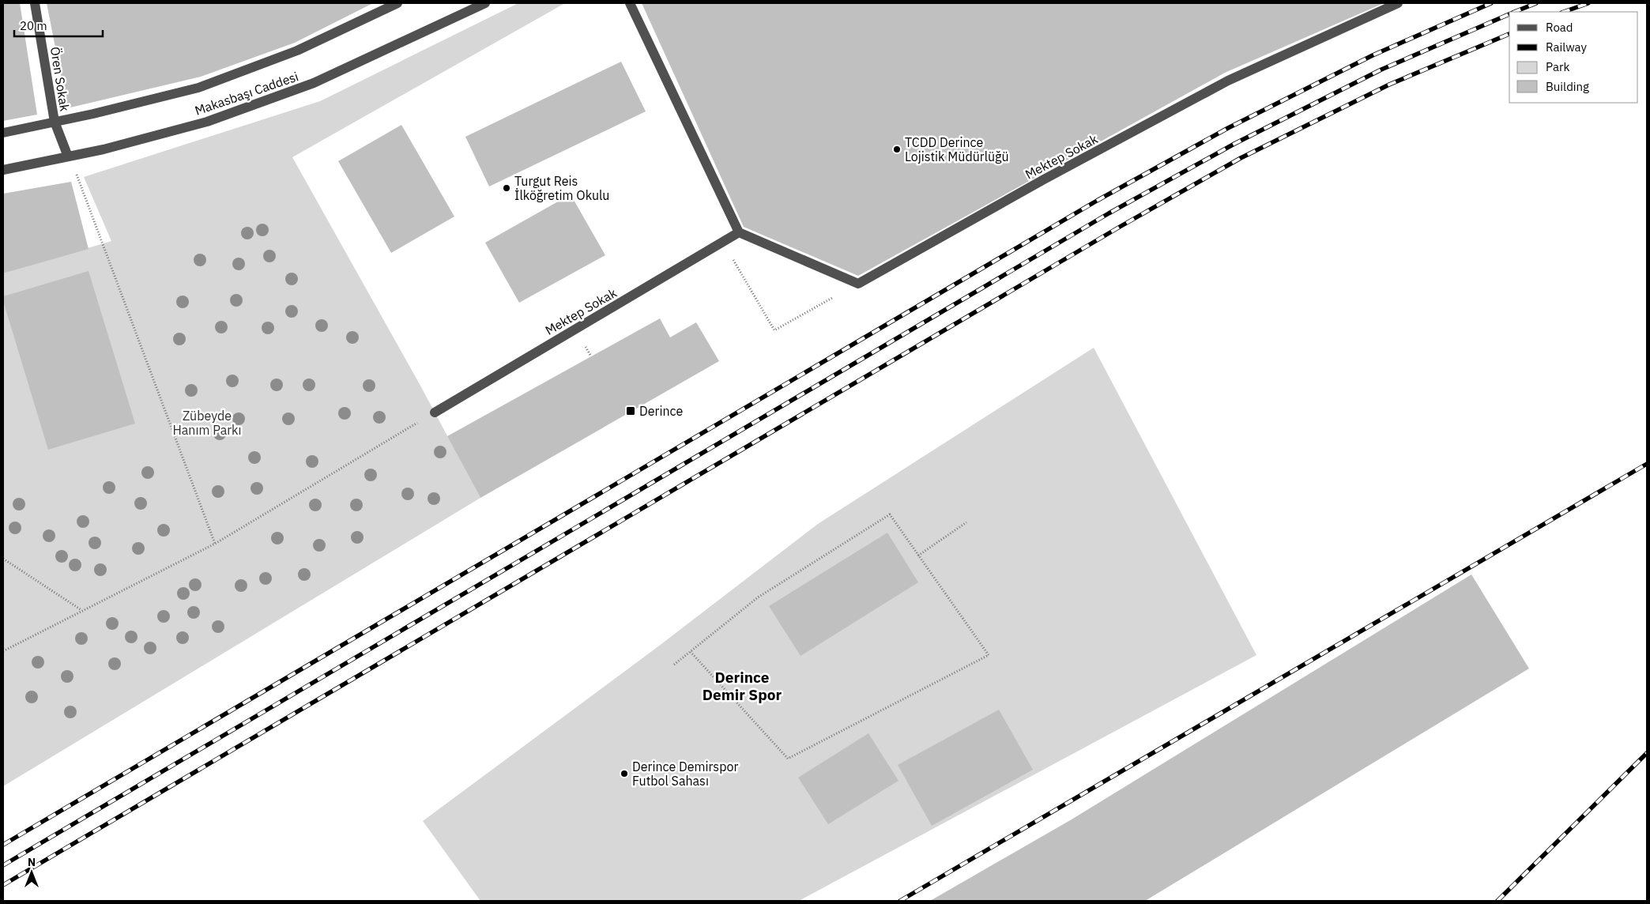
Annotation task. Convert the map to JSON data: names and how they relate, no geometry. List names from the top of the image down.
{
  "streets": {
    "street": ["Ören Sokak", "Makasbaşı Caddesi", "Mektep Sokak"]
  },
  "crossings": [
    ["Ören Sokak", "Makasbaşı Caddesi"]
  ],
  "districts": ["Derince Demir Spor"],
  "parks": ["Zübeyde Hanım Parkı"],
  "places": {
    "other": ["TCDD Derince Lojistik Müdürlüğü", "Turgut Reis İlköğretim Okulu", "Derince Demirspor Futbol Sahası"],
    "transit": ["Derince"]
  },
  "legend": [
    "Road",
    "Railway",
    "Park",
    "Building"
  ],
  "scale_bar": "20 m",
  "north": "top"
}
